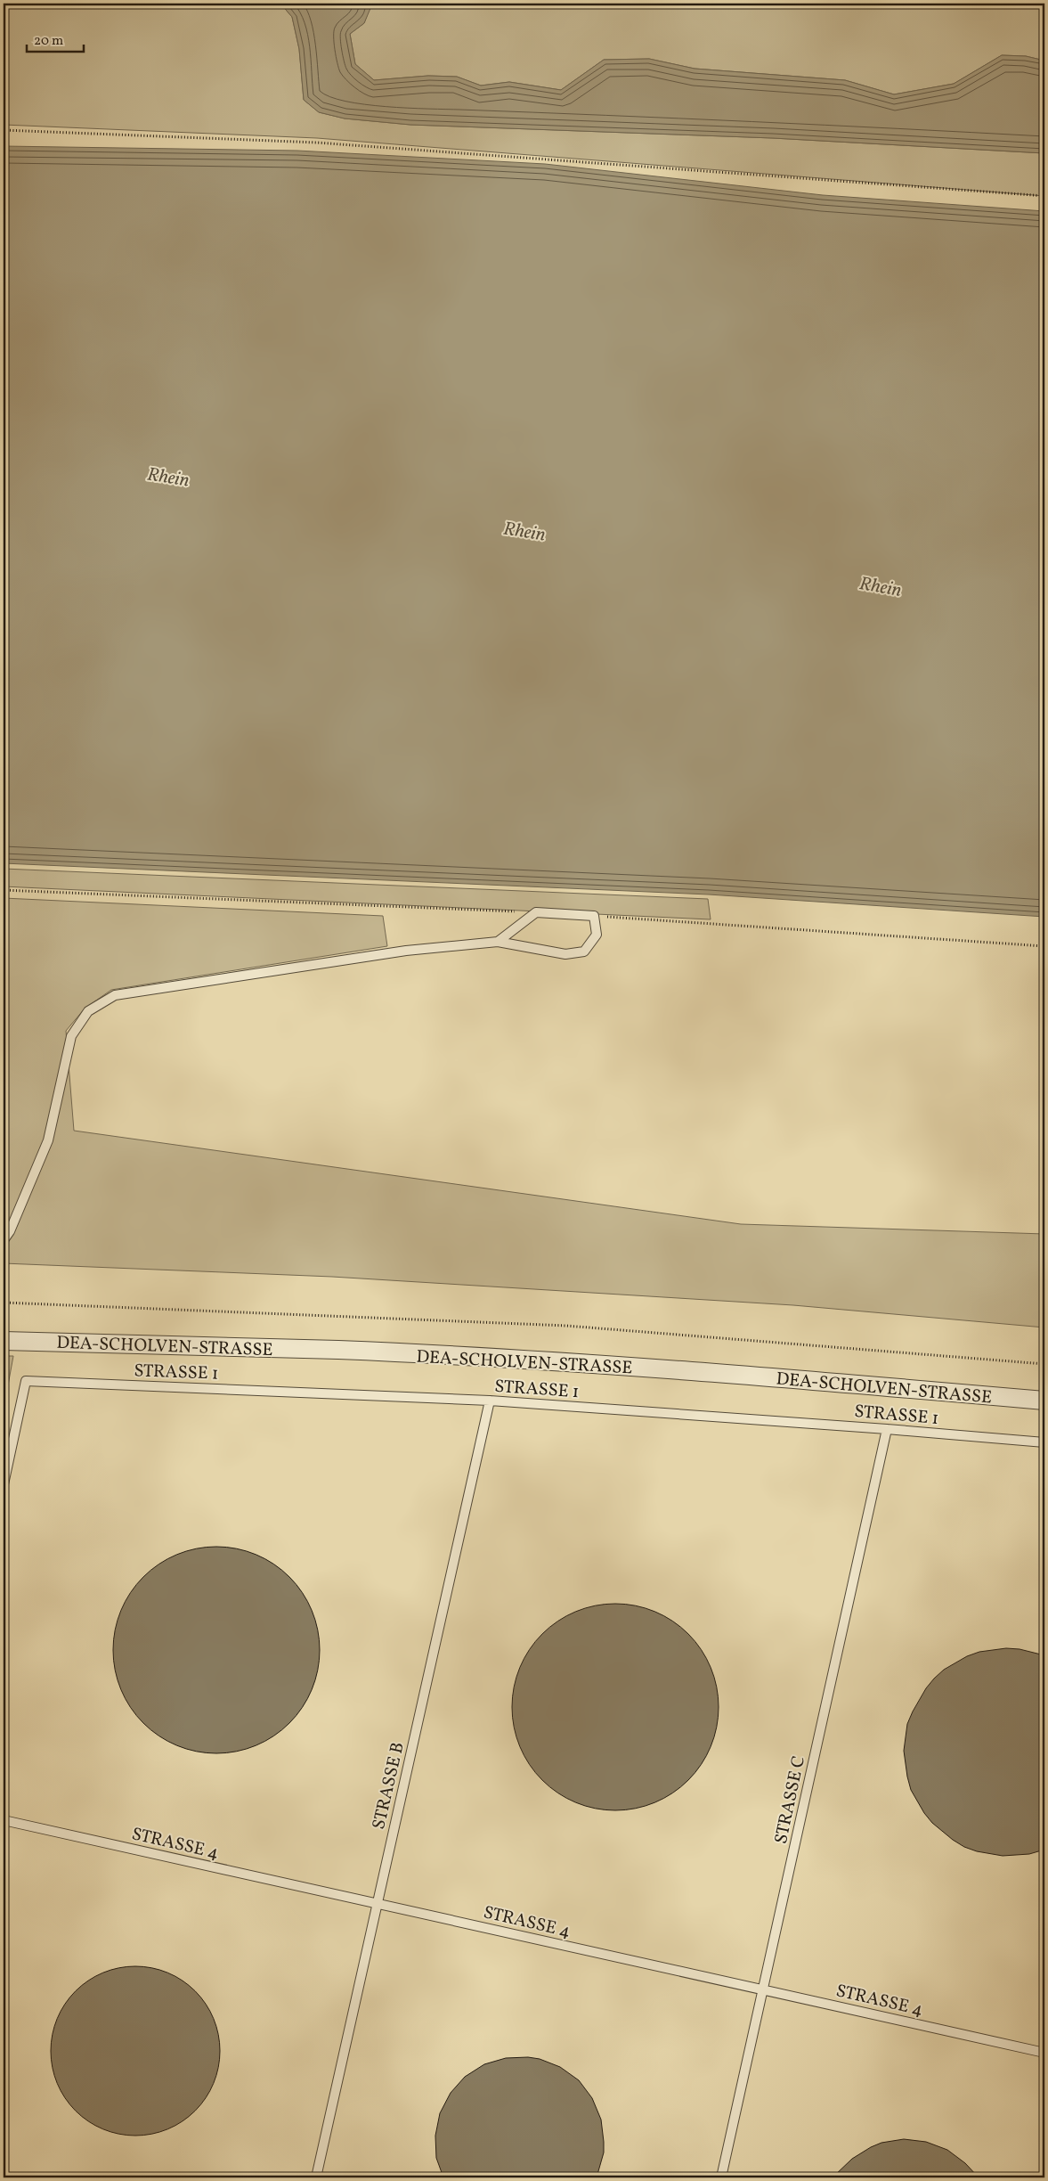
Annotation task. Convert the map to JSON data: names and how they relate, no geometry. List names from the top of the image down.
{
  "streets": {
    "street": ["DEA-SCHOLVEN-STRASSE"],
    "lane": [
      "STRASSE 1",
      "STRASSE B",
      "STRASSE C",
      "STRASSE 4"
    ]
  },
  "crossings": [
    ["STRASSE 1", "STRASSE B"],
    ["STRASSE 1", "STRASSE C"],
    ["STRASSE B", "STRASSE 4"],
    ["STRASSE C", "STRASSE 4"]
  ],
  "water": ["Rhein"],
  "scale_bar": "20 m"
}
